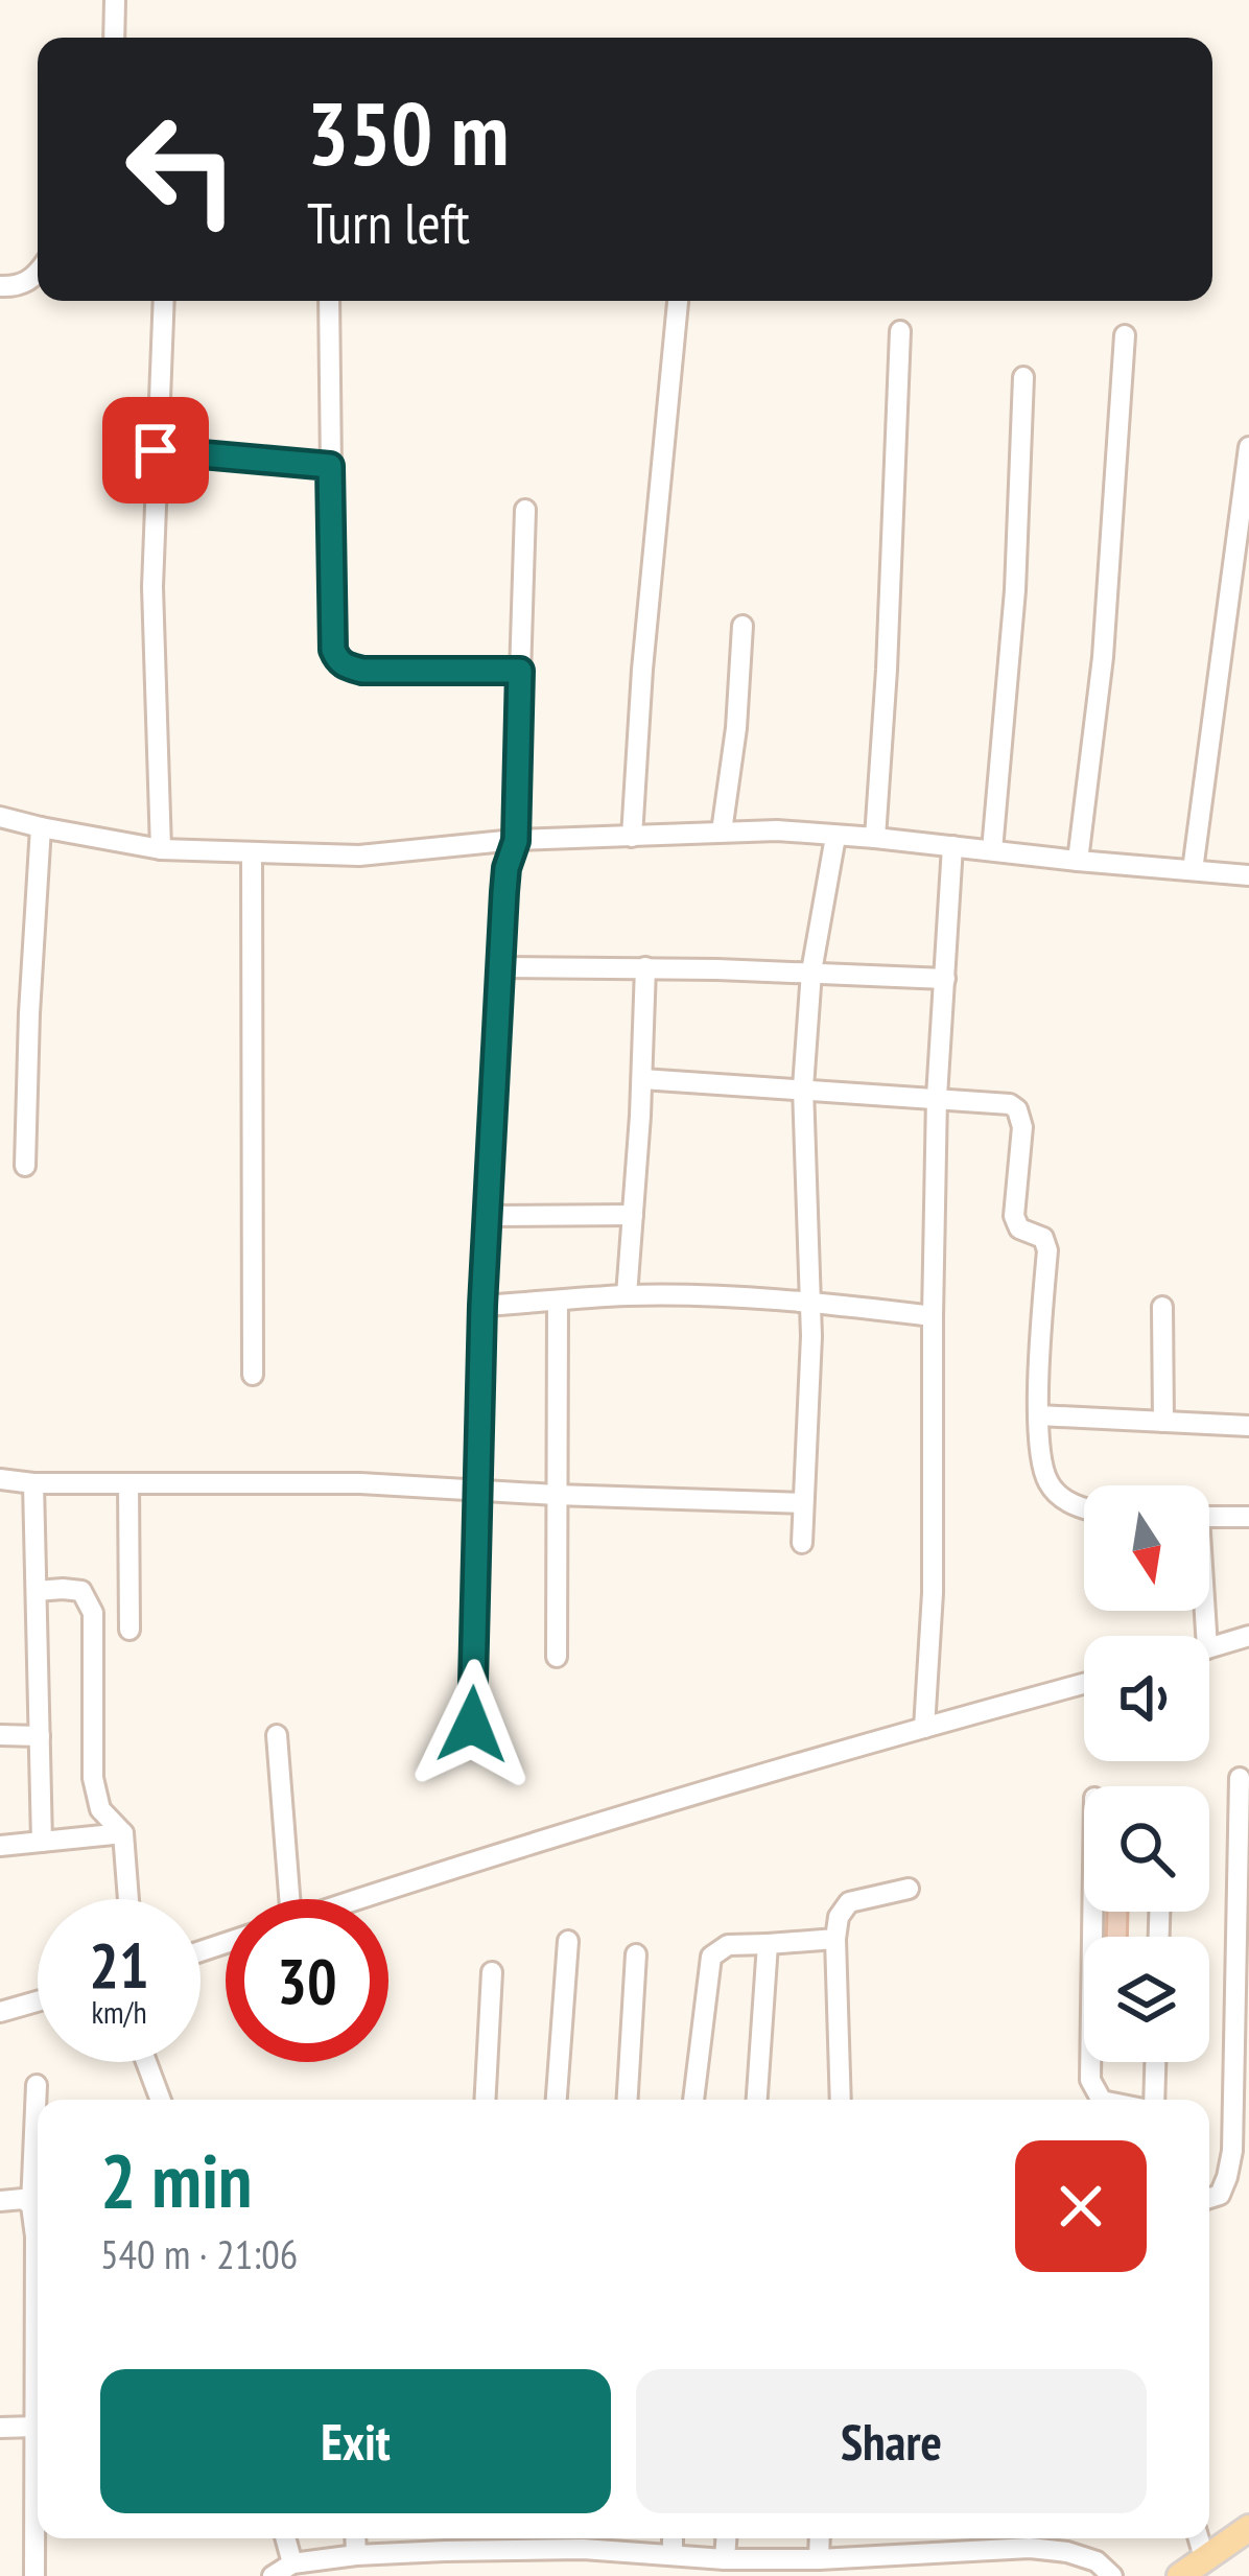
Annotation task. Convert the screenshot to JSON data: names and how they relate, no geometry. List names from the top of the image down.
{
  "north": "bottom",
  "page": {
    "turn": ["350 m", "Turn left"],
    "speed": "21 km/h",
    "limit": "30",
    "heading": ["2 min", "540 m · 21:06"],
    "buttons": ["Exit", "Share"]
  }
}
